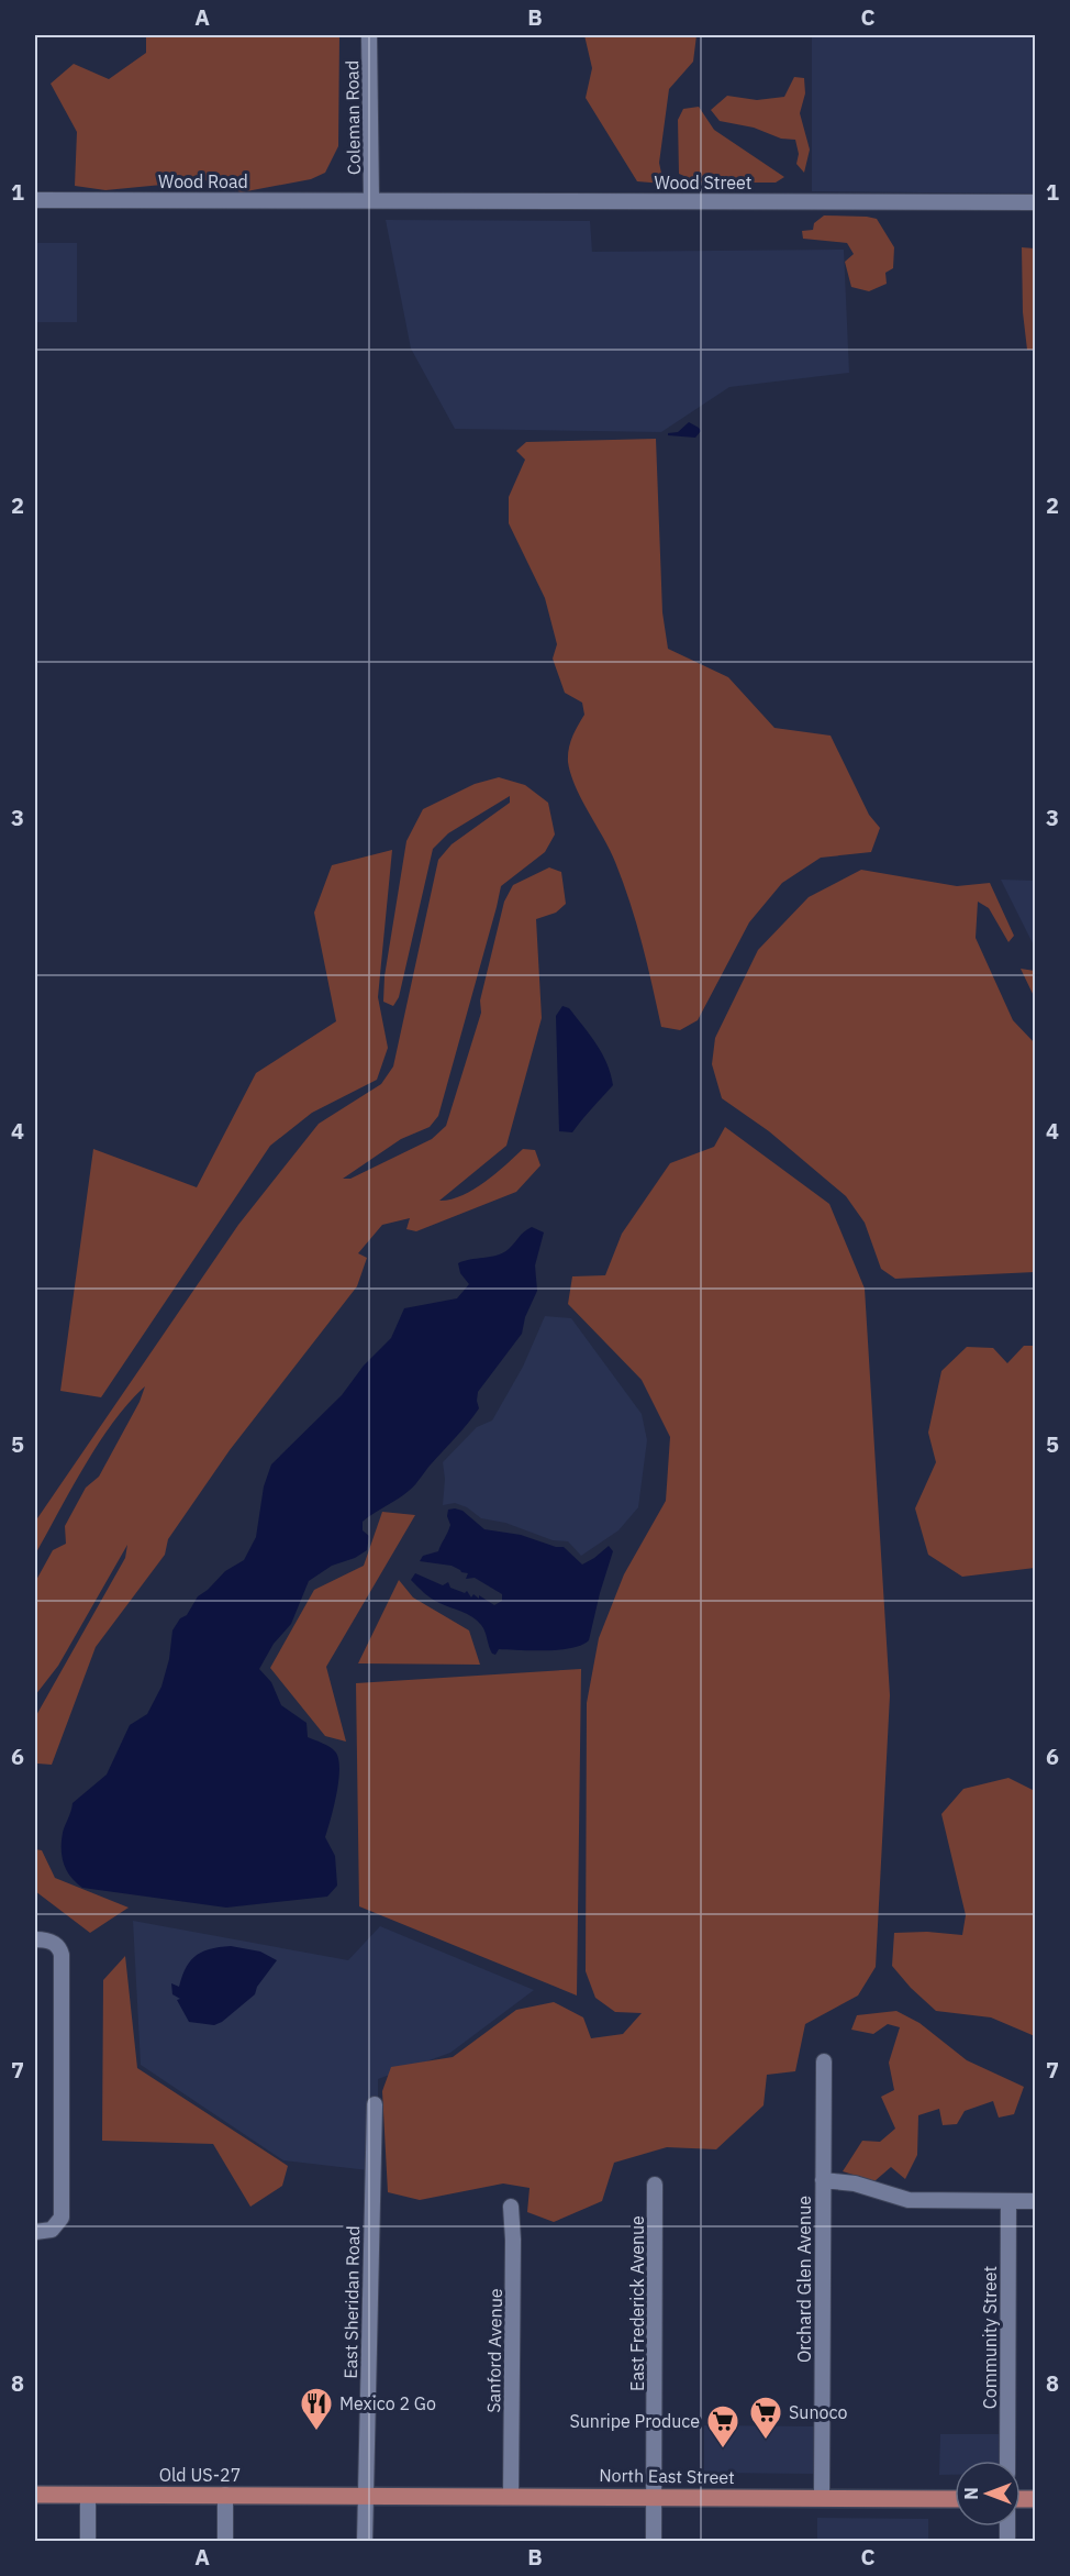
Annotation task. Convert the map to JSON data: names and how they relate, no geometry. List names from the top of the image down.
{
  "streets": {
    "main road": ["Old US-27", "North East Street"],
    "street": [
      "Coleman Road",
      "Wood Road",
      "Wood Street",
      "Orchard Glen Avenue",
      "East Sheridan Road",
      "East Frederick Avenue",
      "Community Street",
      "Sanford Avenue"
    ]
  },
  "crossings": [
    ["Coleman Road", "Wood Road"],
    ["Coleman Road", "Wood Street"],
    ["Wood Road", "Wood Street"],
    ["Orchard Glen Avenue", "North East Street"],
    ["East Sheridan Road", "Old US-27"],
    ["East Sheridan Road", "North East Street"],
    ["East Frederick Avenue", "North East Street"],
    ["Sanford Avenue", "North East Street"],
    ["Old US-27", "North East Street"]
  ],
  "places": {
    "restaurant": ["Mexico 2 Go"],
    "supermarket": ["Sunoco", "Sunripe Produce"]
  },
  "north": "left",
  "grid": {
    "columns": ["A", "B", "C"],
    "rows": [
      "1",
      "2",
      "3",
      "4",
      "5",
      "6",
      "7",
      "8"
    ]
  }
}
